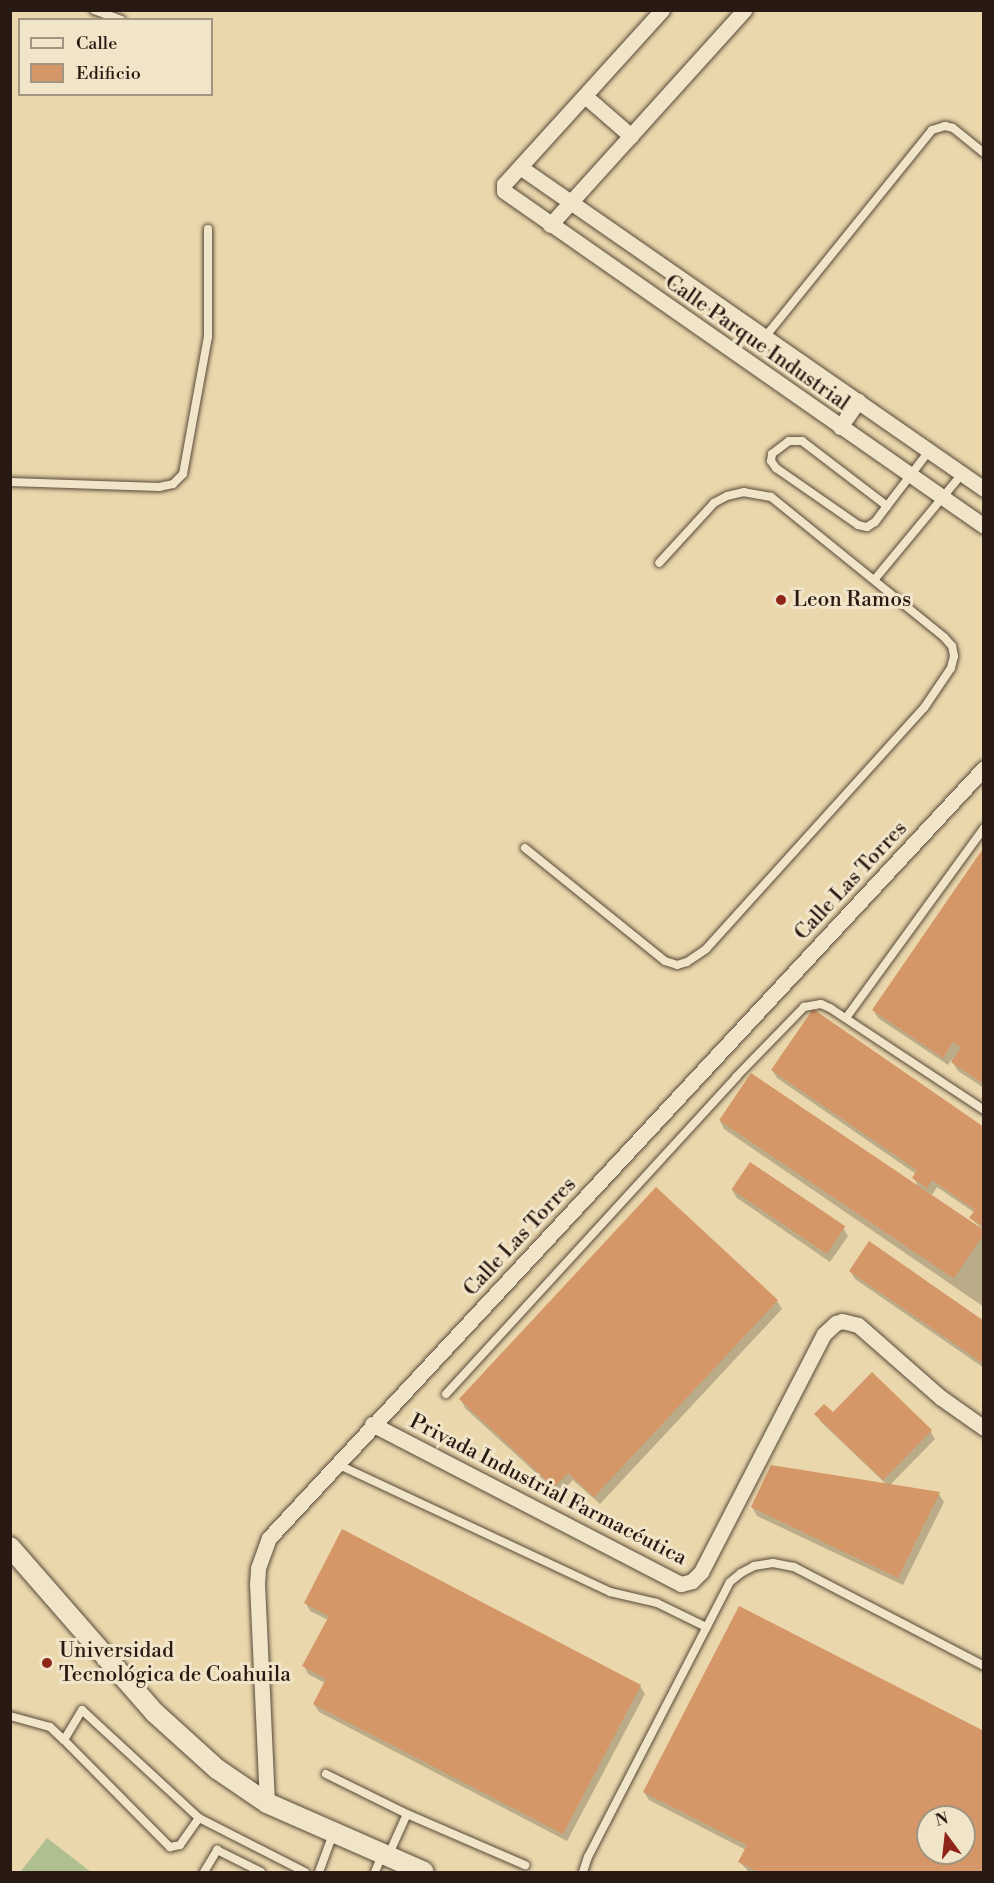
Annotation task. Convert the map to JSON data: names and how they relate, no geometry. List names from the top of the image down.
{
  "streets": {
    "street": ["Calle Parque Industrial", "Calle Las Torres", "Privada Industrial Farmacéutica"]
  },
  "crossings": [
    ["Calle Las Torres", "Privada Industrial Farmacéutica"]
  ],
  "places": ["Leon Ramos", "Universidad Tecnológica de Coahuila"],
  "legend": ["Calle", "Edificio"],
  "north": "top"
}
